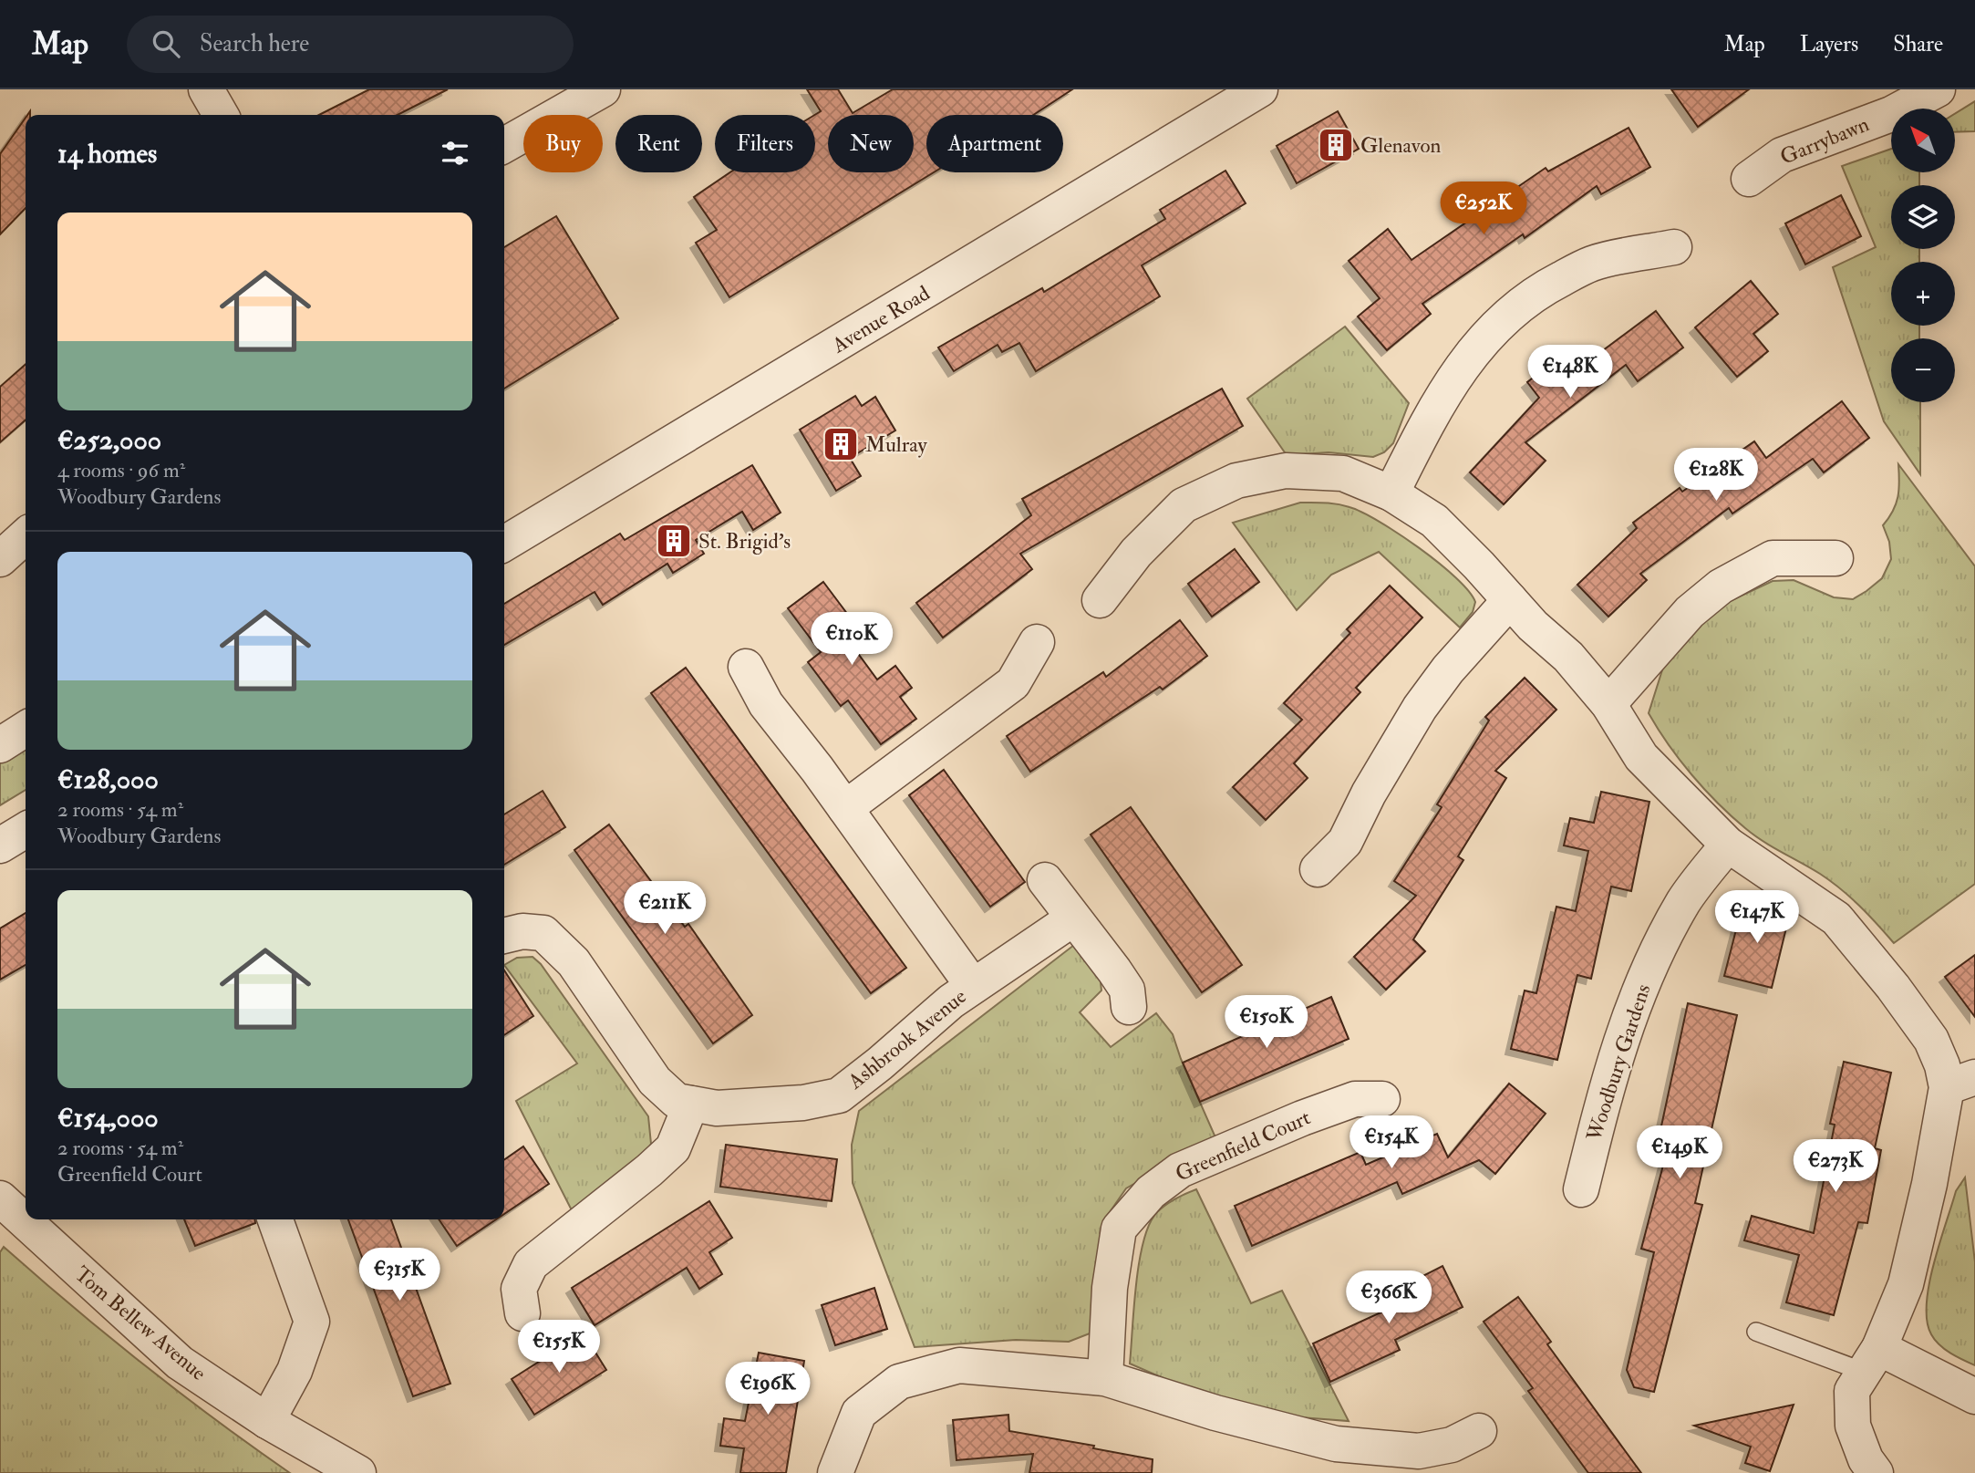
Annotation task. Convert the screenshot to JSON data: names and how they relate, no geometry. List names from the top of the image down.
{
  "streets": {
    "street": [
      "Garrybawn",
      "Avenue Road",
      "Ashbrook Avenue",
      "Woodbury Gardens",
      "Greenfield Court",
      "Tom Bellew Avenue"
    ]
  },
  "places": {
    "building": ["Glenavon", "Mulray", "St. Brigid's"]
  },
  "north": "top left",
  "page": {
    "header": "Map",
    "search": "Search here",
    "nav": ["Map", "Layers", "Share"],
    "map_buttons": ["+", "−"],
    "chip": [
      "Buy",
      "Rent",
      "Filters",
      "New",
      "Apartment"
    ],
    "heading": "14 homes",
    "price": [
      "€252K",
      "€148K",
      "€128K",
      "€110K",
      "€211K",
      "€147K",
      "€150K",
      "€154K",
      "€149K",
      "€273K",
      "€315K",
      "€366K",
      "€155K",
      "€196K"
    ],
    "list": [
      {
        "name": "€252,000",
        "note": "4 rooms · 96 m² · Woodbury Gardens"
      },
      {
        "name": "€128,000",
        "note": "2 rooms · 54 m² · Woodbury Gardens"
      },
      {
        "name": "€154,000",
        "note": "2 rooms · 54 m² · Greenfield Court"
      }
    ]
  }
}
